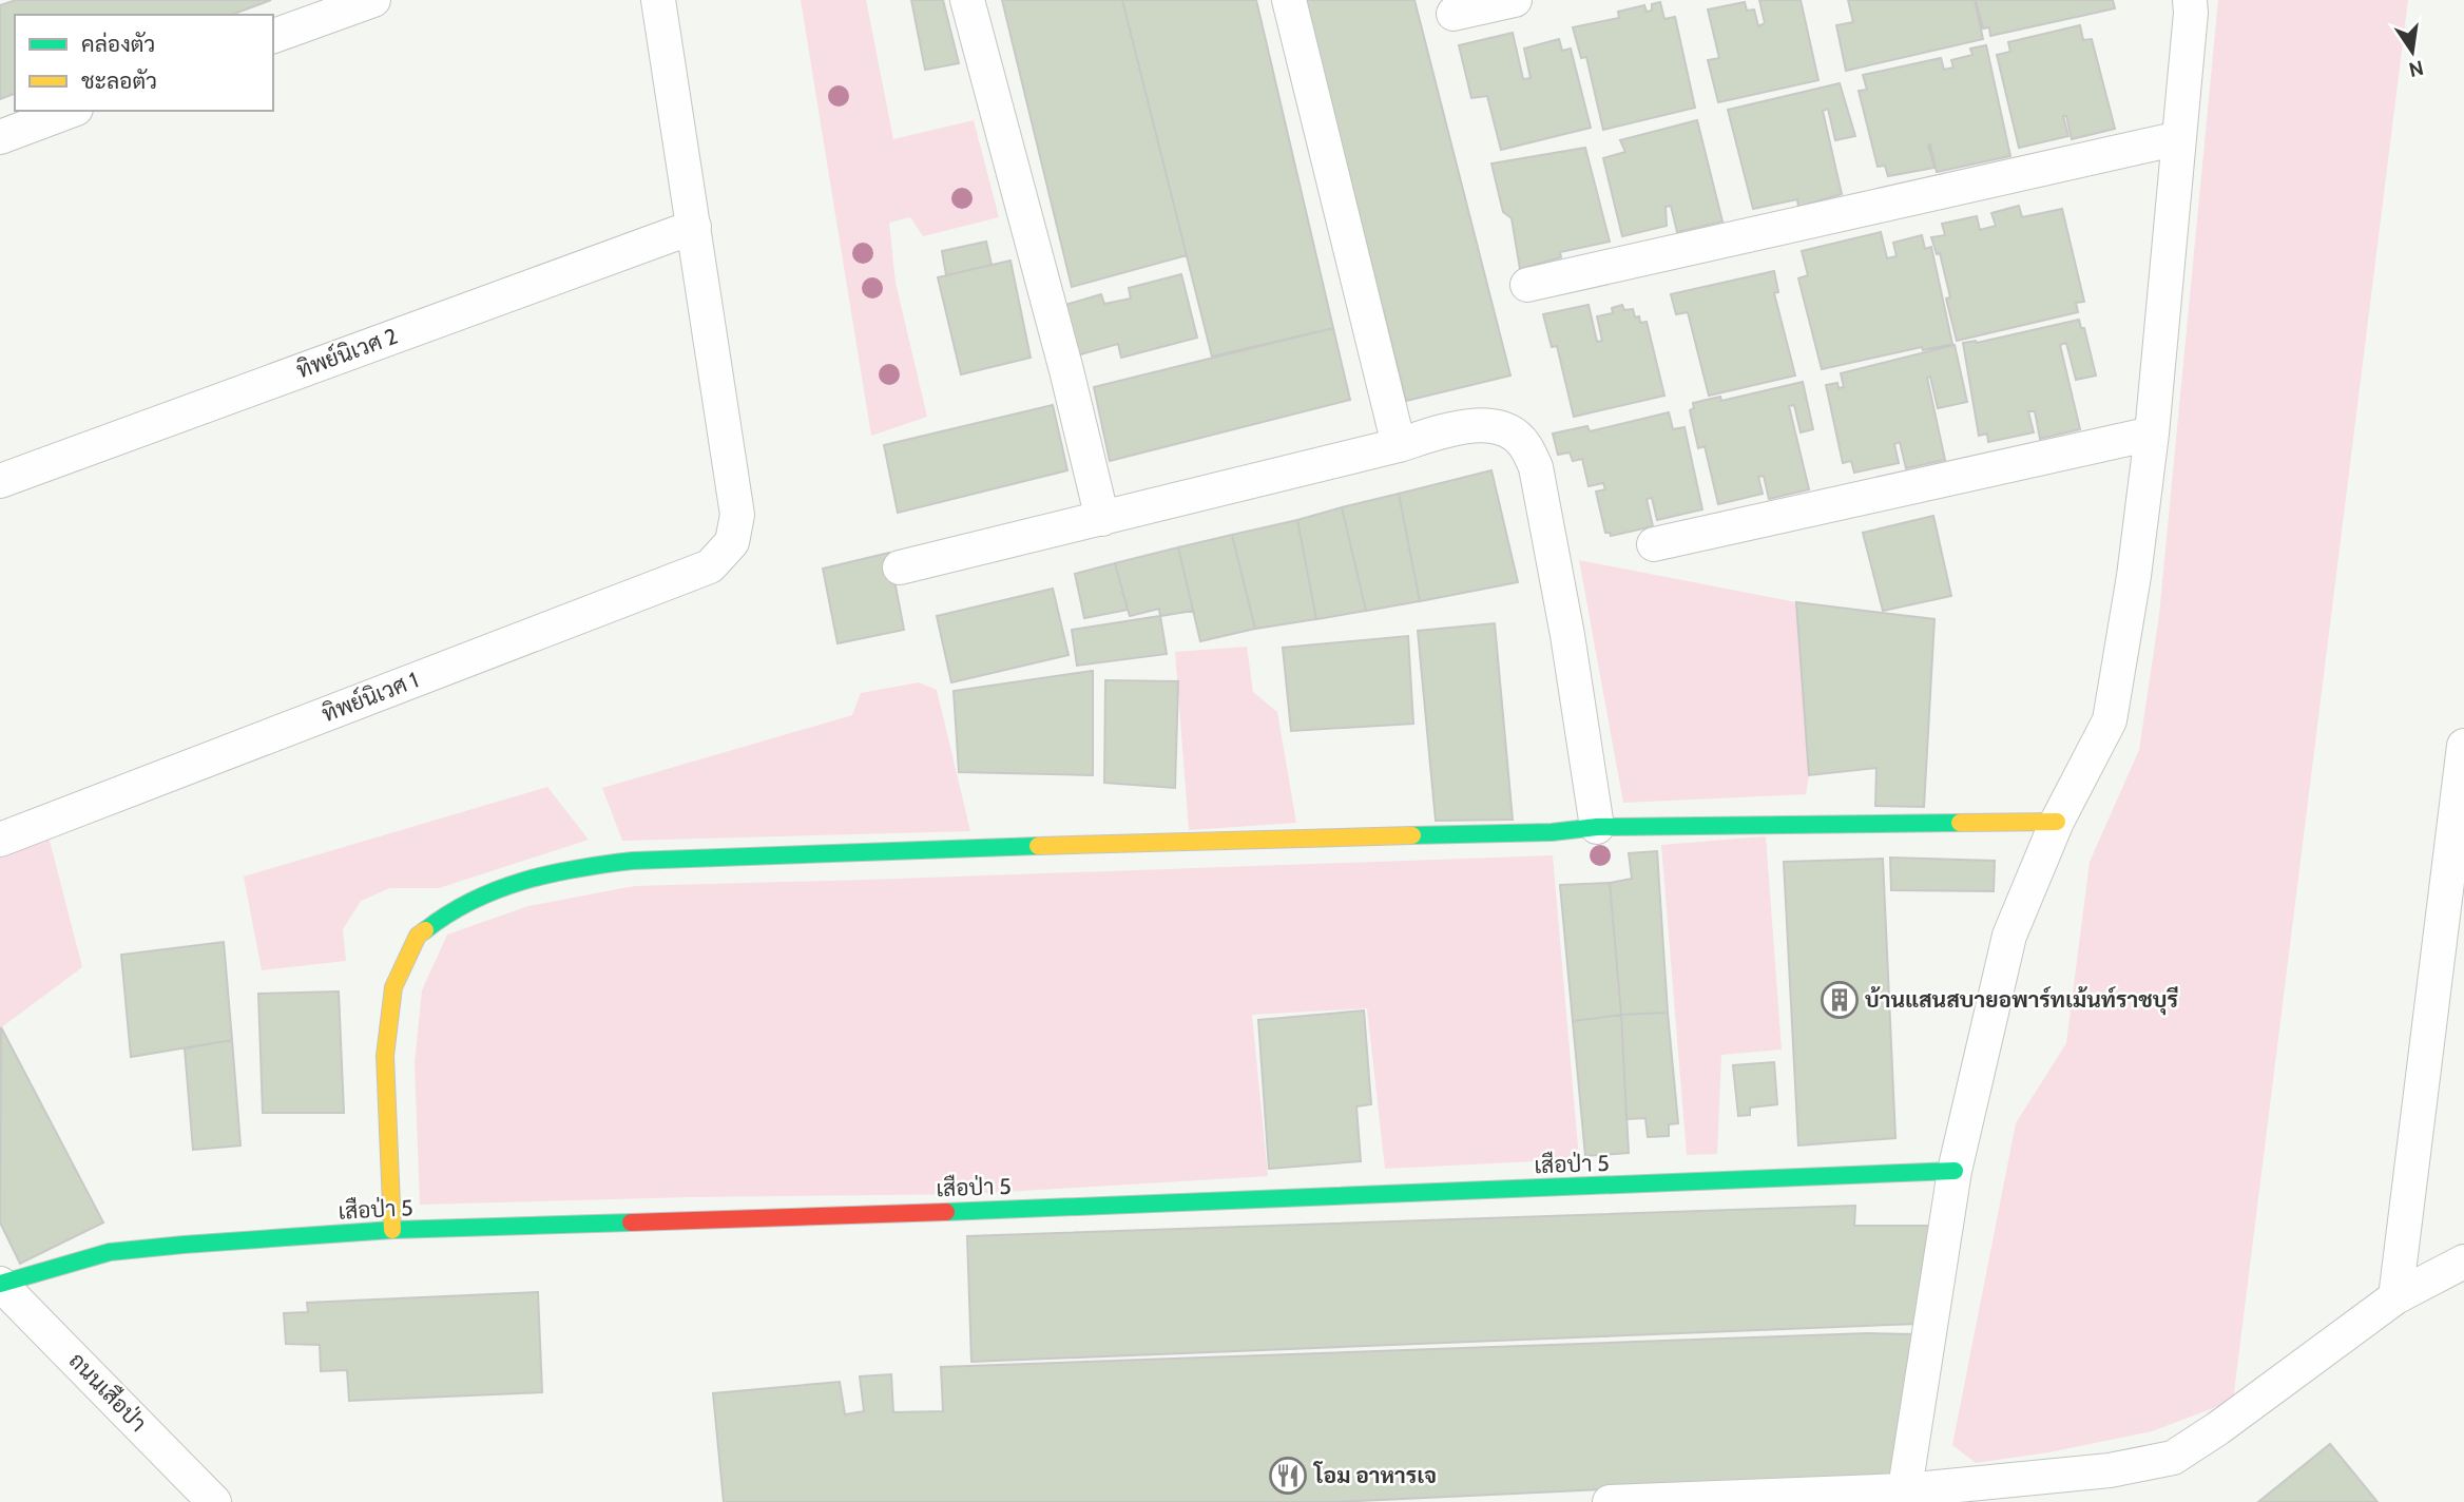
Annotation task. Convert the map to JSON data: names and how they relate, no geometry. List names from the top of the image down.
{
  "streets": {
    "street": [
      "ทิพย์นิเวศ 2",
      "ทิพย์นิเวศ 1",
      "เสือป่า 5",
      "ถนนเสือป่า"
    ]
  },
  "crossings": [
    ["ทิพย์นิเวศ 2", "ทิพย์นิเวศ 1"],
    ["เสือป่า 5", "ถนนเสือป่า"]
  ],
  "places": {
    "building": ["บ้านแสนสบายอพาร์ทเม้นท์ราชบุรี"],
    "restaurant": ["โอม อาหารเจ"]
  },
  "legend": ["คล่องตัว", "ชะลอตัว"],
  "north": "bottom"
}
